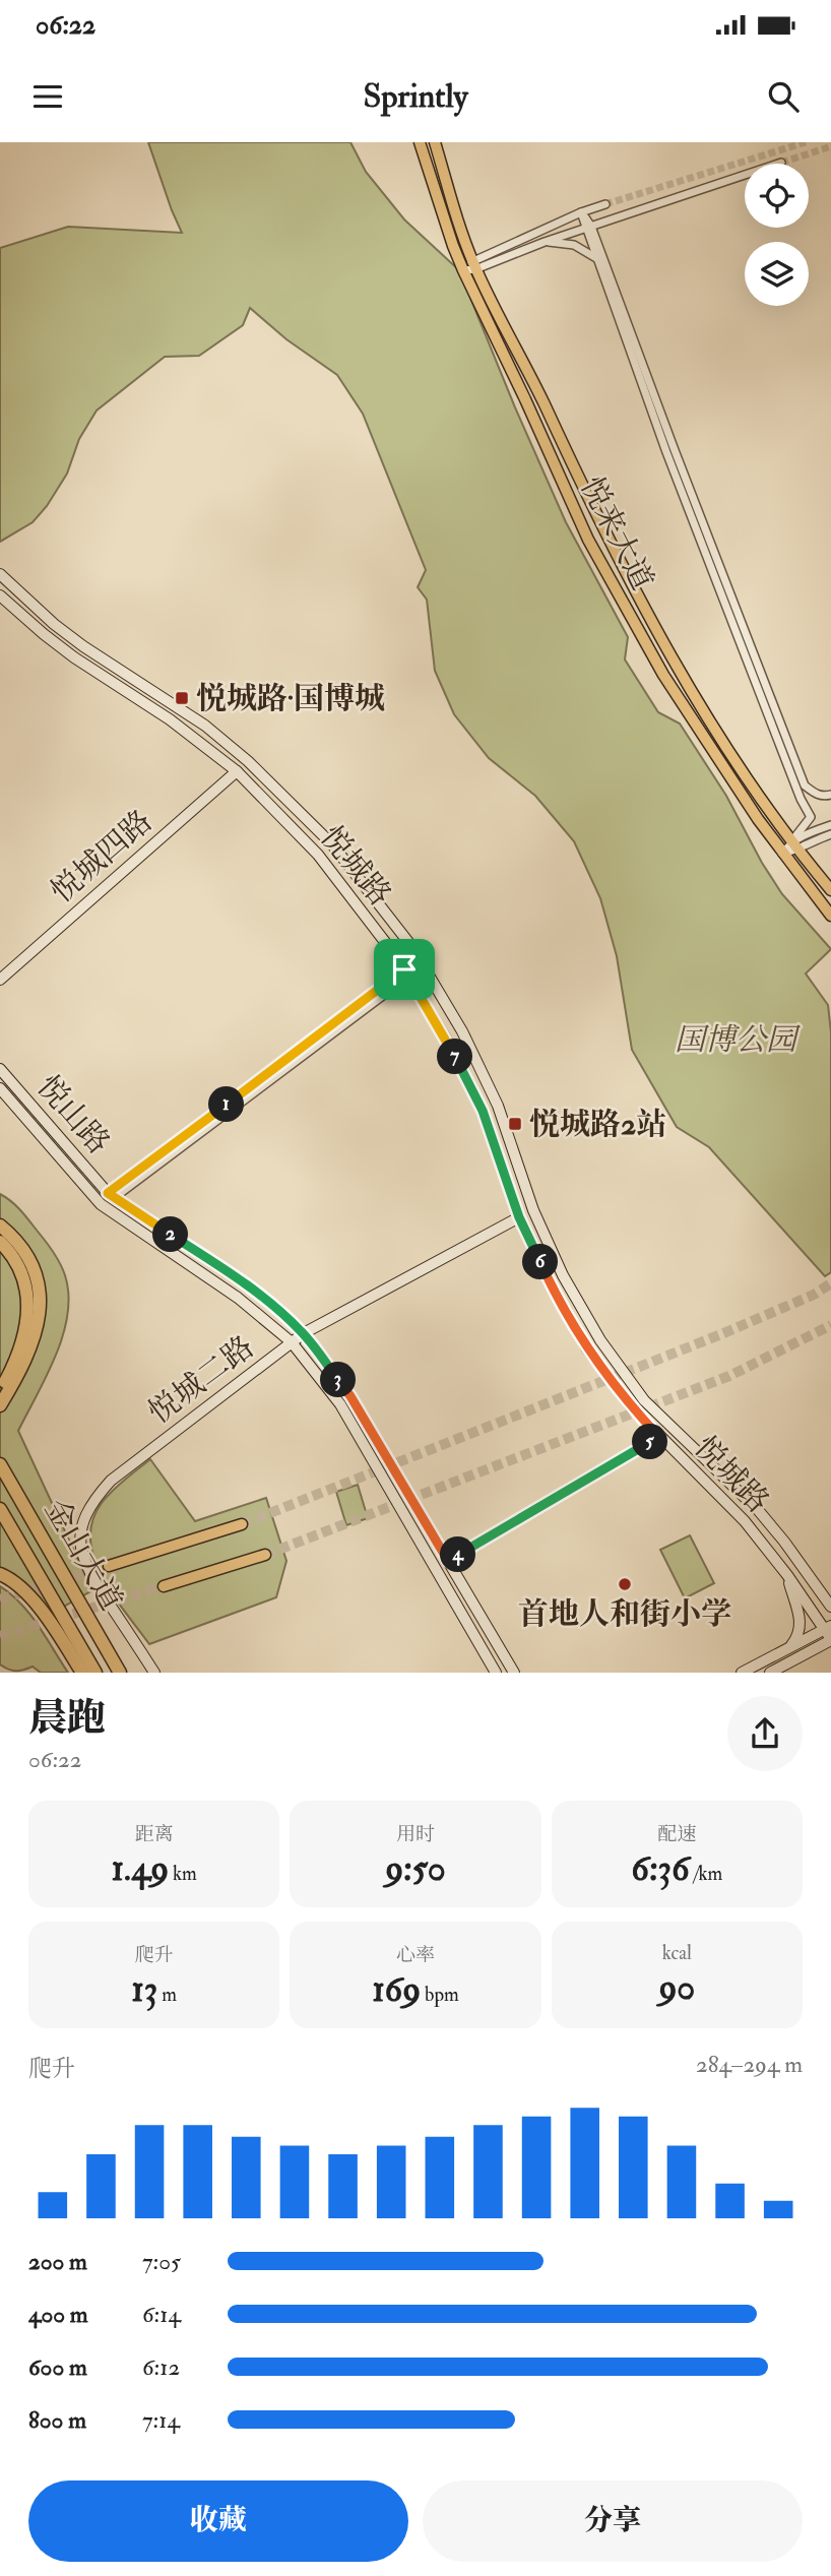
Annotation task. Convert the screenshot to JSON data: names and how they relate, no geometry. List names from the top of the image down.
{
  "streets": {
    "highway": ["金山大道"],
    "main road": [
      "悦来大道",
      "悦城四路",
      "悦城路",
      "悦山路",
      "悦城二路"
    ]
  },
  "crossings": [
    ["悦城四路", "悦城路"],
    ["悦城路", "悦城二路"],
    ["悦山路", "悦城二路"]
  ],
  "parks": ["国博公园"],
  "places": {
    "transit": ["悦城路·国博城", "悦城路2站"],
    "other": ["首地人和街小学"]
  },
  "page": {
    "status": "06:22",
    "header": "Sprintly",
    "pins": [
      "7",
      "1",
      "2",
      "6",
      "3",
      "5",
      "4"
    ],
    "heading": ["晨跑", "06:22"],
    "stats": [
      ["距离", "1.49 km"],
      ["用时", "9:50"],
      ["配速", "6:36 /km"],
      ["爬升", "13 m"],
      ["心率", "169 bpm"],
      ["kcal", "90"]
    ],
    "chart": ["爬升", "284–294 m"],
    "list": [
      {
        "name": "200 m",
        "note": "7:05"
      },
      {
        "name": "400 m",
        "note": "6:14"
      },
      {
        "name": "600 m",
        "note": "6:12"
      },
      {
        "name": "800 m",
        "note": "7:14"
      }
    ],
    "buttons": ["收藏", "分享"]
  }
}
